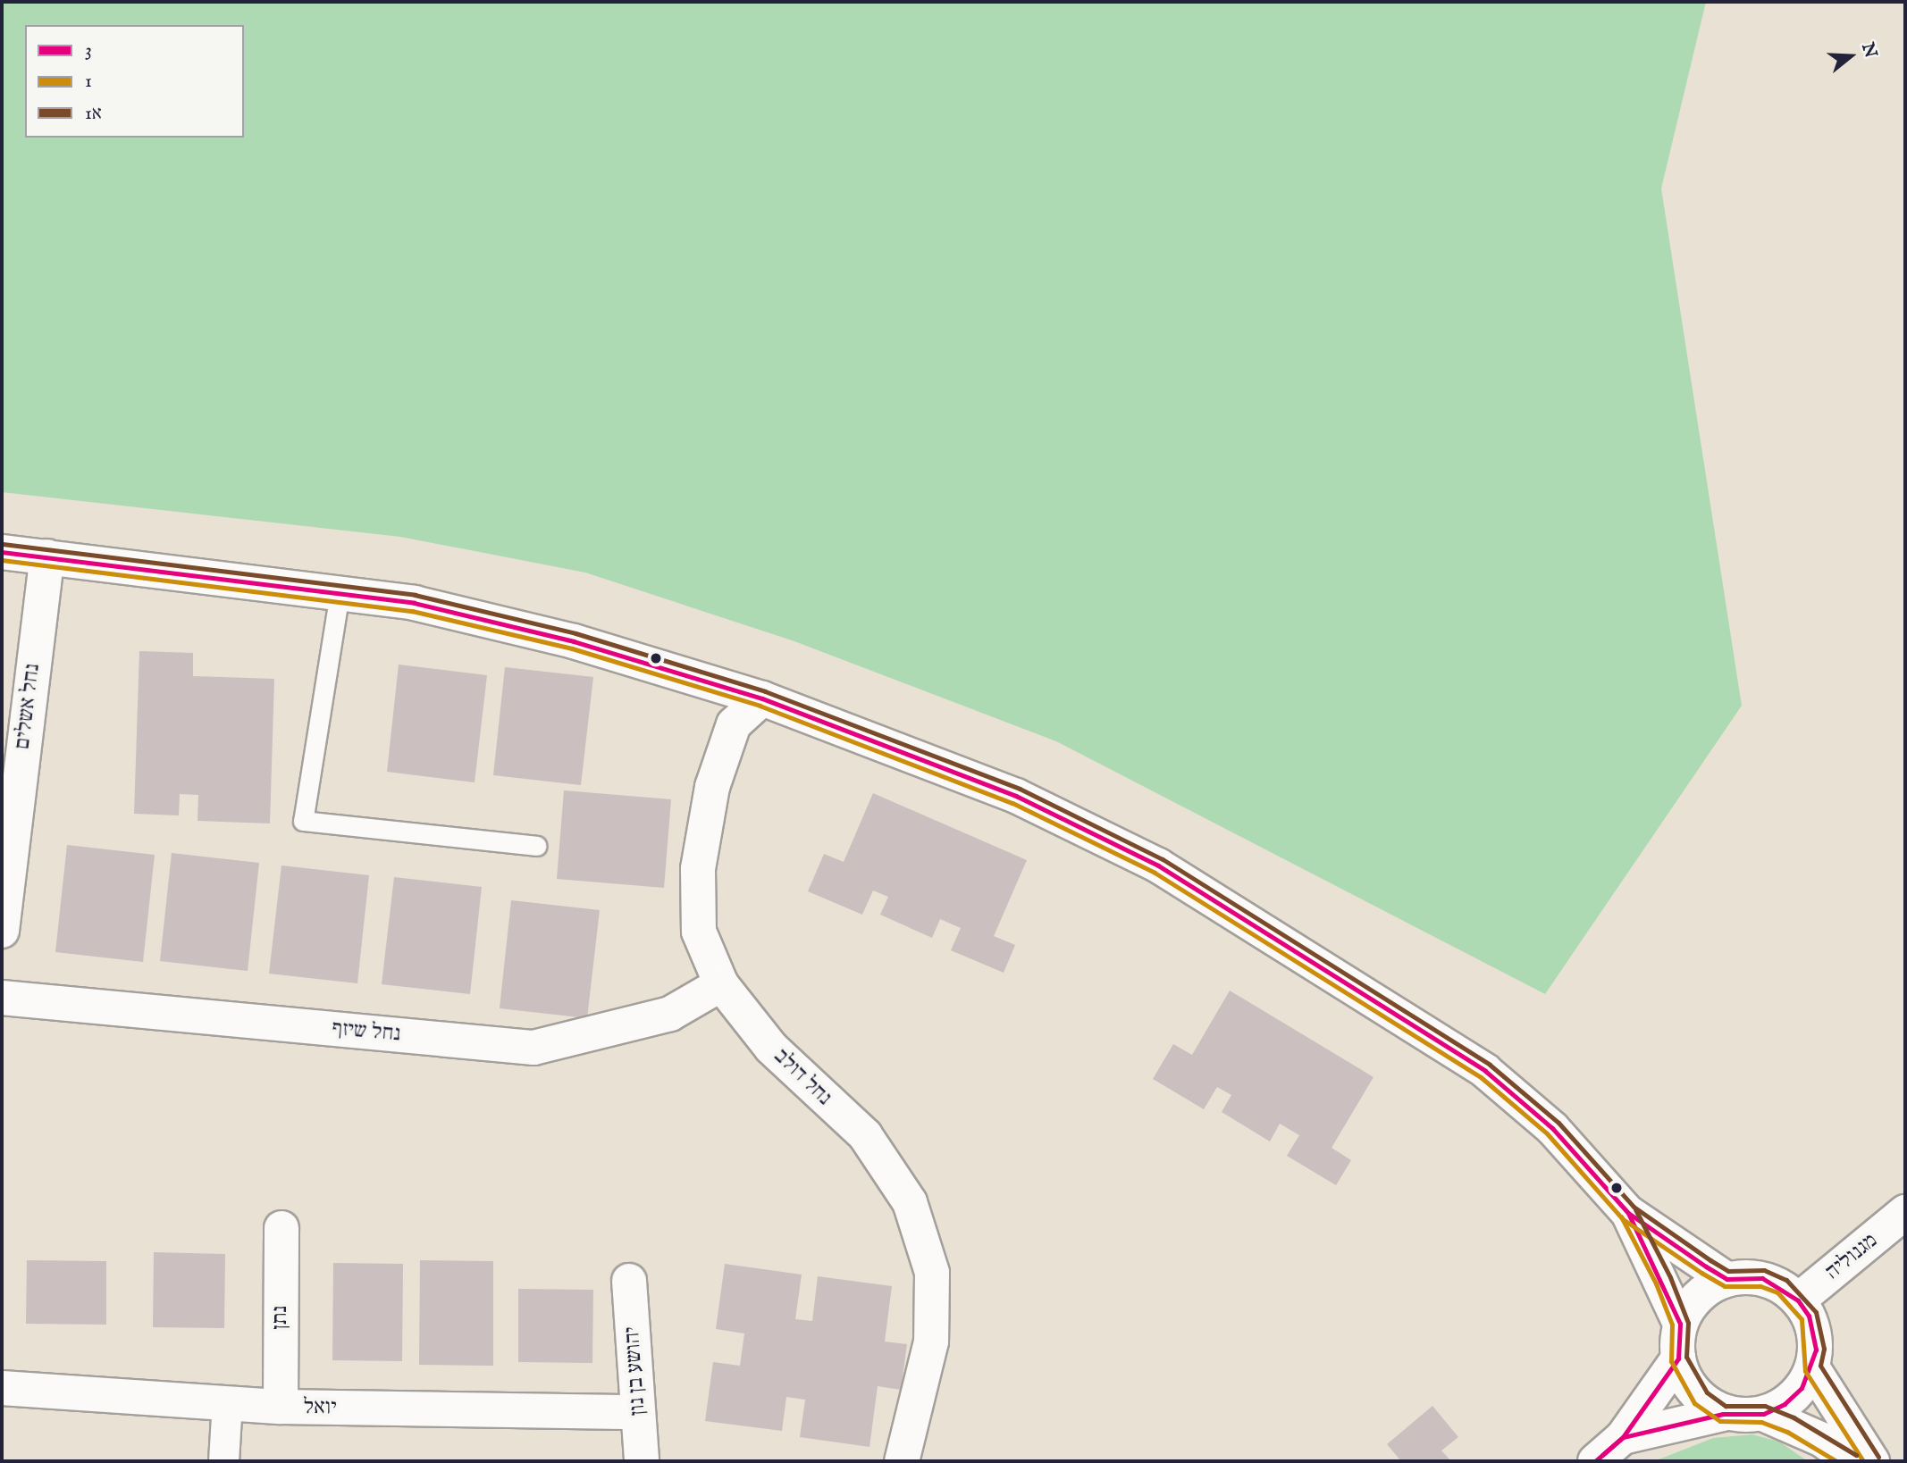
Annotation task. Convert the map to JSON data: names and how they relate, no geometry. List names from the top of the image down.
{
  "streets": {
    "street": [
      "נחל אשלים",
      "נחל שיזף",
      "נחל דולב",
      "מגנוליה",
      "נתן",
      "יהושע בן נון",
      "יואל"
    ]
  },
  "crossings": [
    ["נחל שיזף", "נחל דולב"],
    ["נתן", "יואל"],
    ["יהושע בן נון", "יואל"]
  ],
  "lines": ["transit line 1א", "transit line 3", "transit line 1"],
  "legend": ["3", "1", "1א"],
  "north": "right"
}
